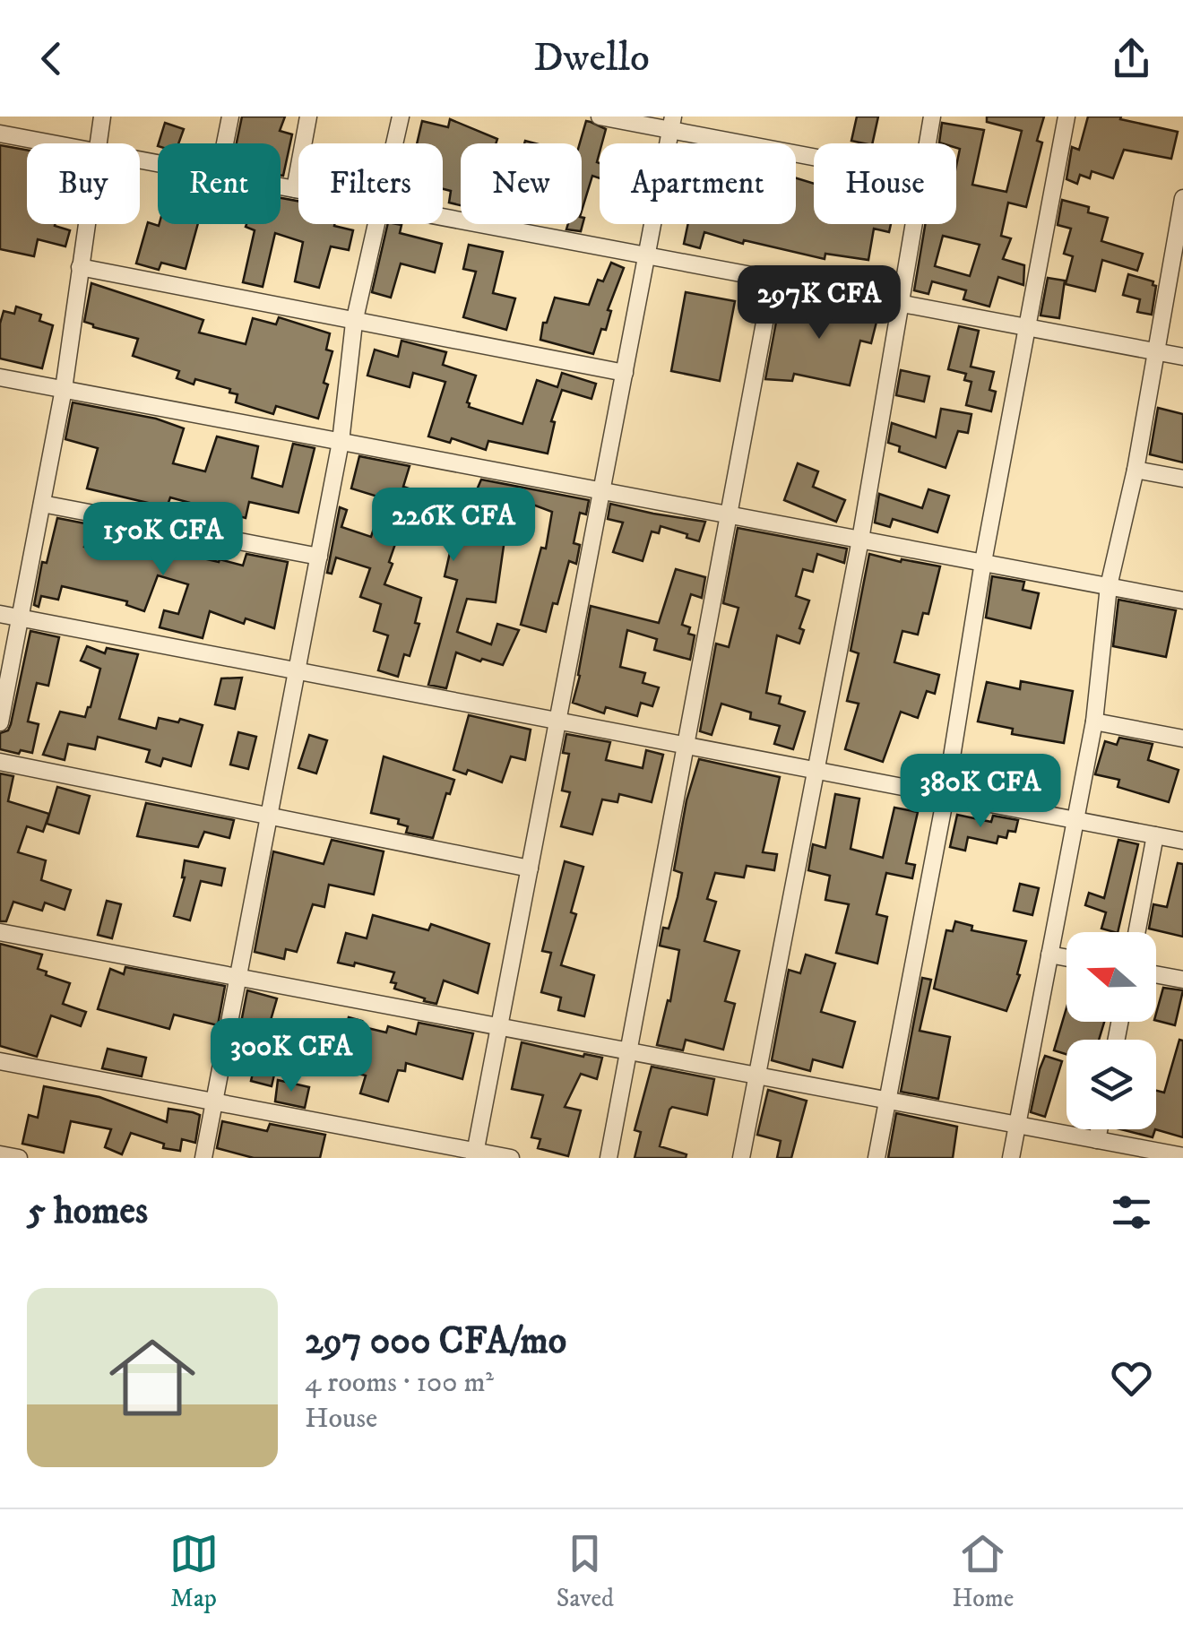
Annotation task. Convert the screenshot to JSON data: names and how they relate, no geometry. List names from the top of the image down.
{
  "north": "left",
  "page": {
    "header": "Dwello",
    "chip": [
      "Buy",
      "Rent",
      "Filters",
      "New",
      "Apartment",
      "House"
    ],
    "price": [
      "297K CFA",
      "226K CFA",
      "150K CFA",
      "380K CFA",
      "300K CFA"
    ],
    "heading": "5 homes",
    "list": [
      {
        "name": "297 000 CFA/mo",
        "note": "4 rooms · 100 m² · House"
      }
    ],
    "tabs": ["Map", "Saved", "Home"]
  }
}
